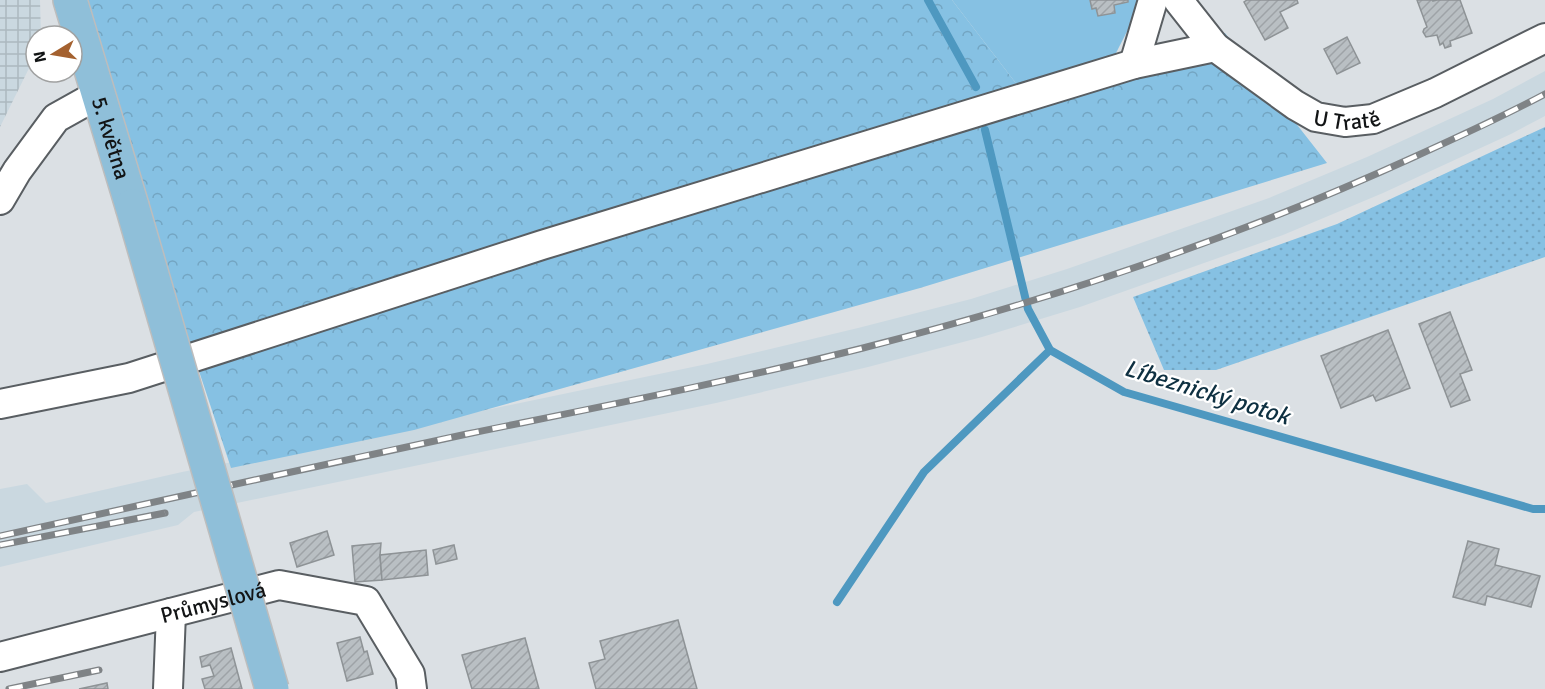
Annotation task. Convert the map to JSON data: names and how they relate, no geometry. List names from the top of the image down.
{
  "streets": {
    "main road": ["5. května"],
    "street": ["U Tratě", "Průmyslová"]
  },
  "water": ["Líbeznický potok"],
  "north": "left"
}
